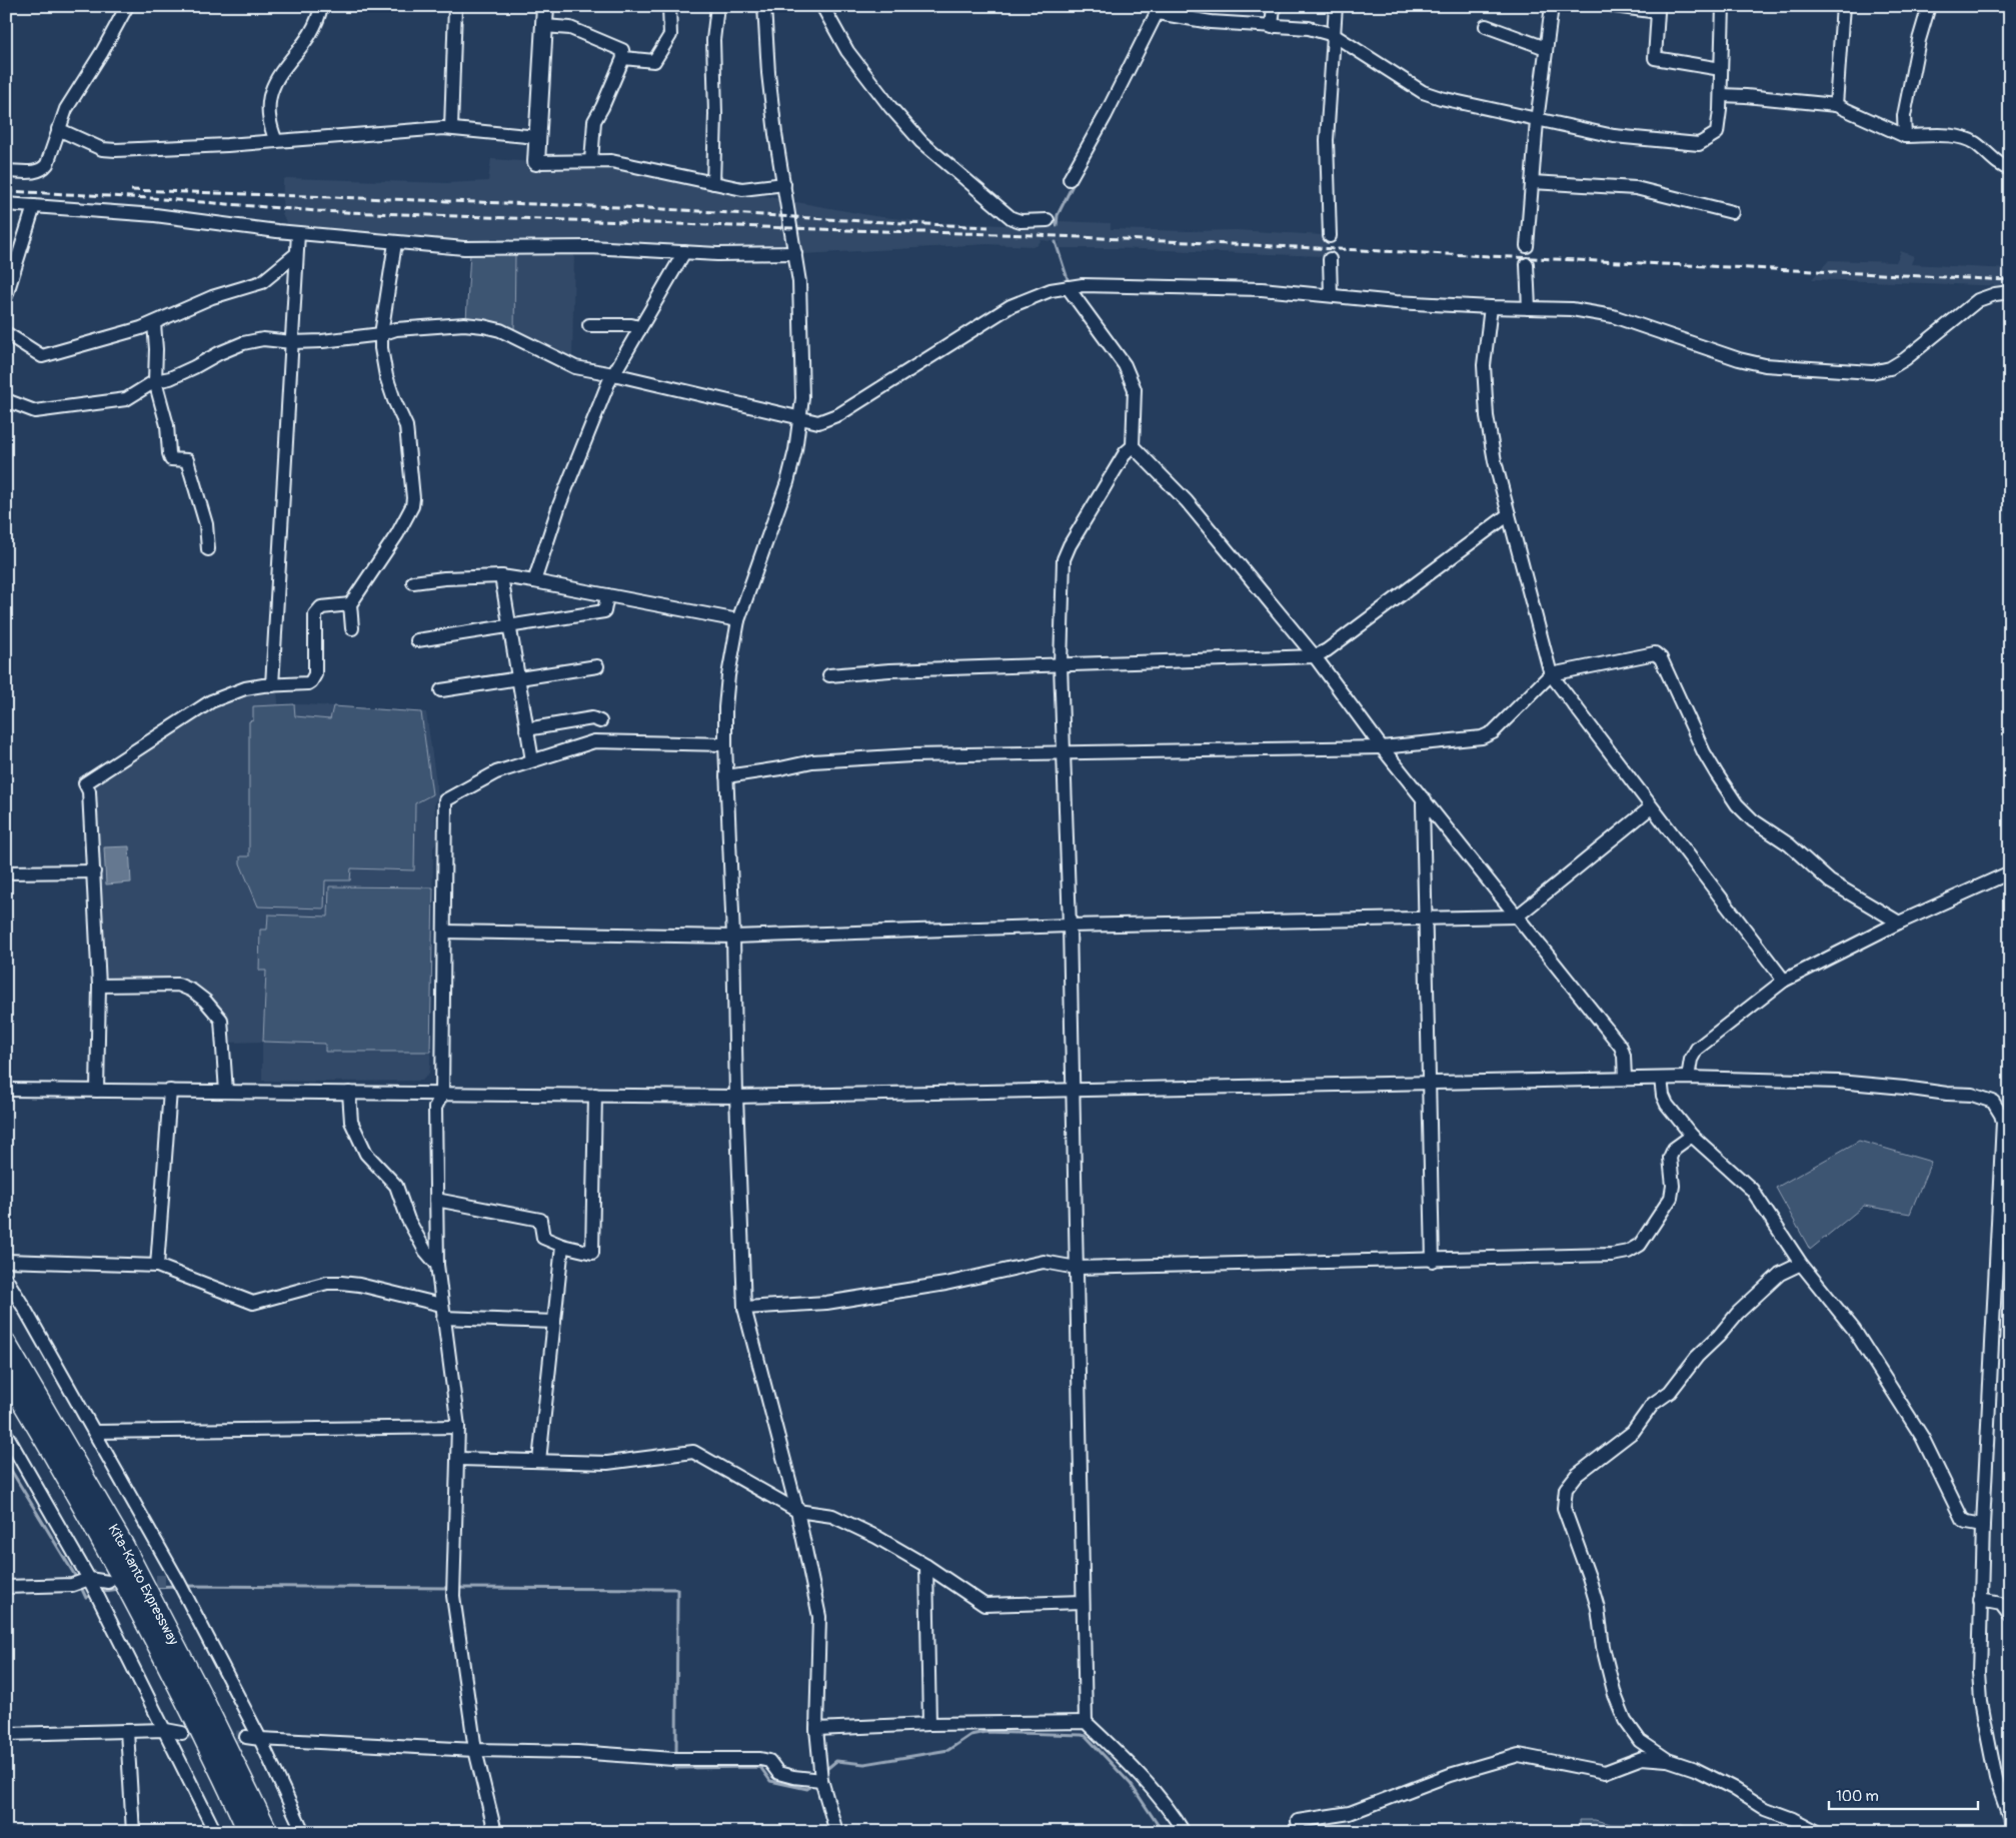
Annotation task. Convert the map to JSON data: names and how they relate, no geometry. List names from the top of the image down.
{
  "streets": {
    "highway": ["Kita-Kanto Expressway"]
  },
  "scale_bar": "100 m"
}
